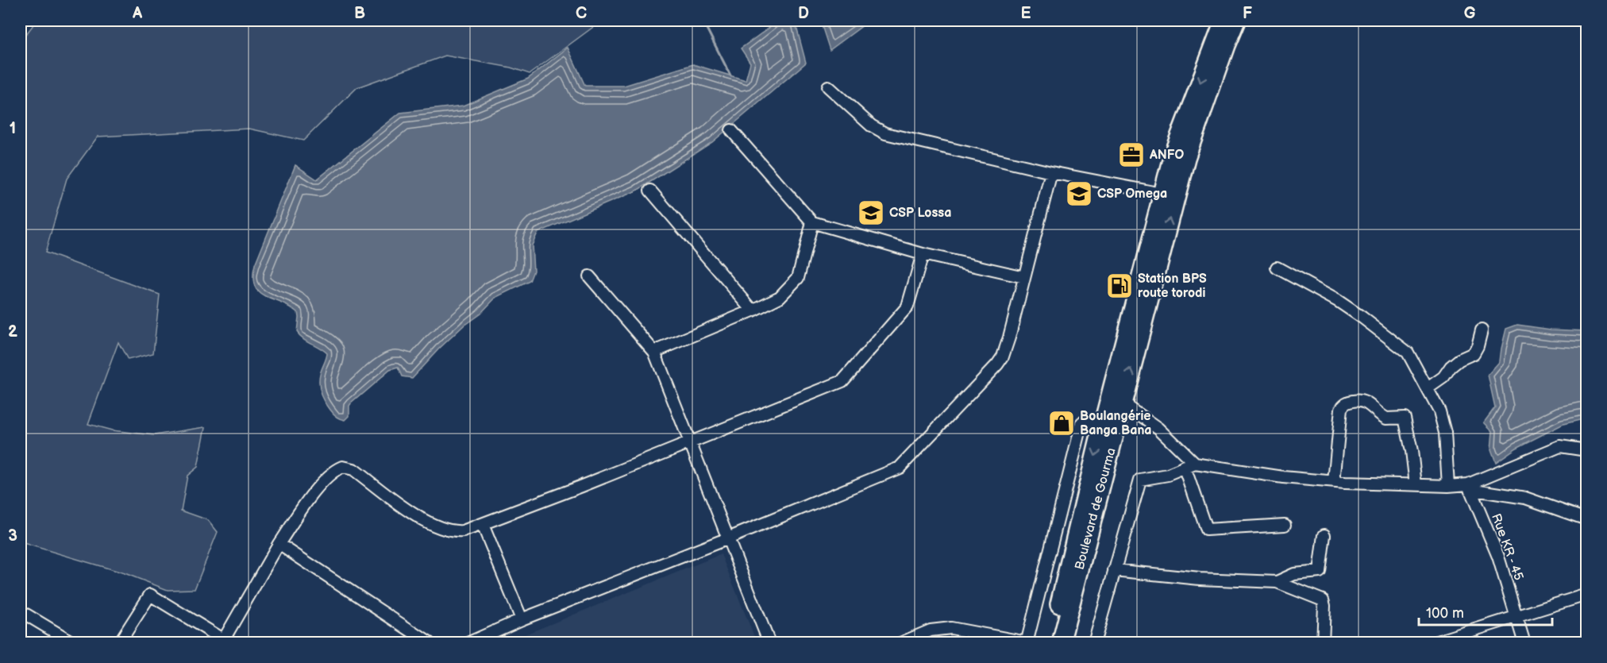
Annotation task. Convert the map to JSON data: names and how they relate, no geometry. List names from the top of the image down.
{
  "streets": {
    "highway": ["Boulevard de Gourma"],
    "street": ["Rue KR - 45"]
  },
  "places": {
    "office": ["ANFO"],
    "school or university": ["CSP Omega", "CSP Lossa"],
    "fuel station": ["Station BPS route torodi"],
    "shop": ["Boulangérie Banga Bana"]
  },
  "scale_bar": "100 m",
  "grid": {
    "columns": [
      "A",
      "B",
      "C",
      "D",
      "E",
      "F",
      "G"
    ],
    "rows": ["1", "2", "3"]
  }
}
